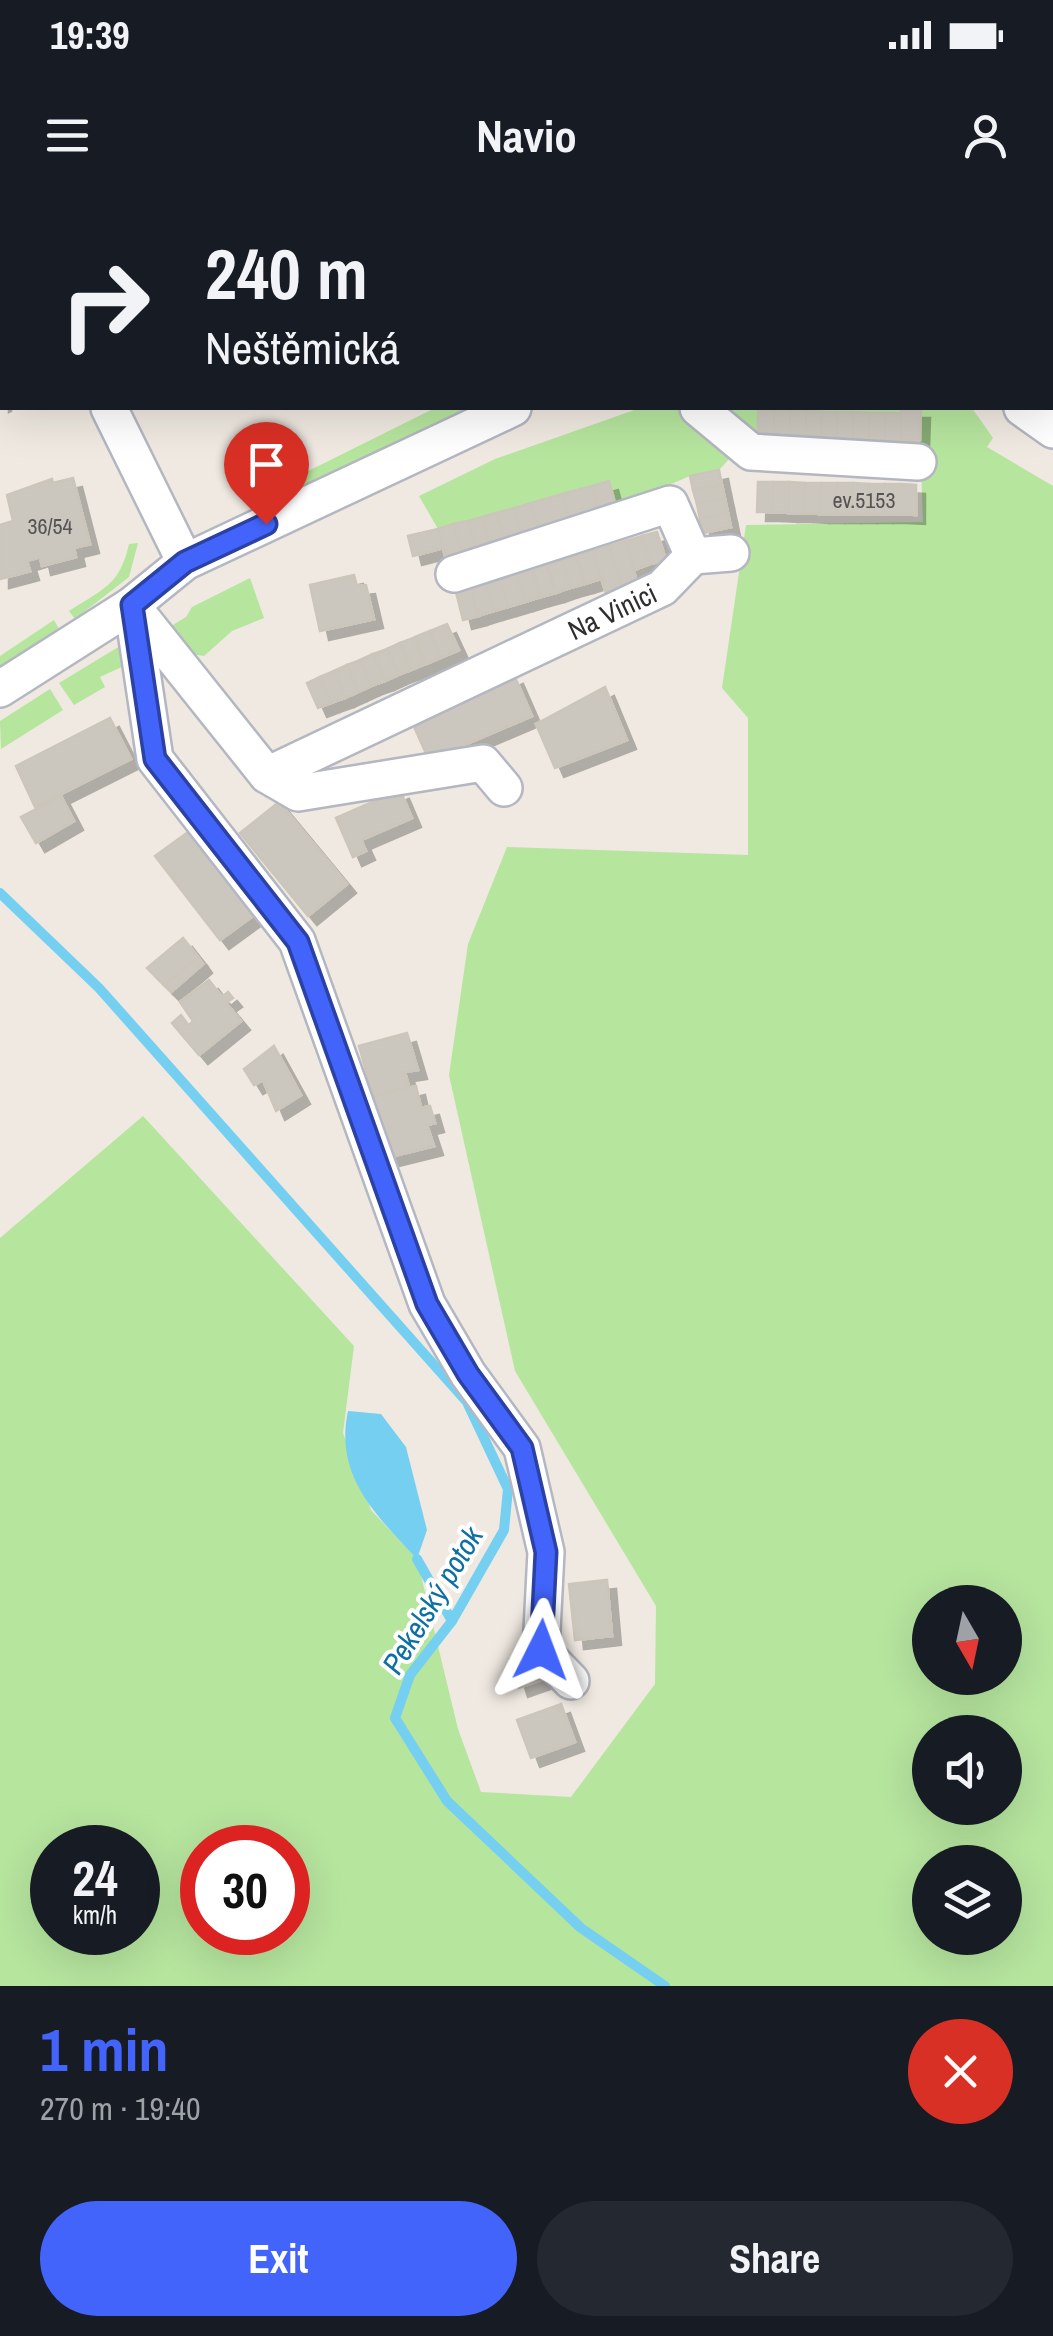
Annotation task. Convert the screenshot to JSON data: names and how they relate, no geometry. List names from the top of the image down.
{
  "streets": {
    "street": ["Na Vinici"]
  },
  "water": ["Pekelský potok"],
  "house_numbers": ["ev.5153", "36/54"],
  "north": "bottom",
  "page": {
    "status": "19:39",
    "header": "Navio",
    "turn": ["240 m", "Neštěmická"],
    "speed": "24 km/h",
    "limit": "30",
    "heading": ["1 min", "270 m · 19:40"],
    "buttons": ["Exit", "Share"]
  }
}
